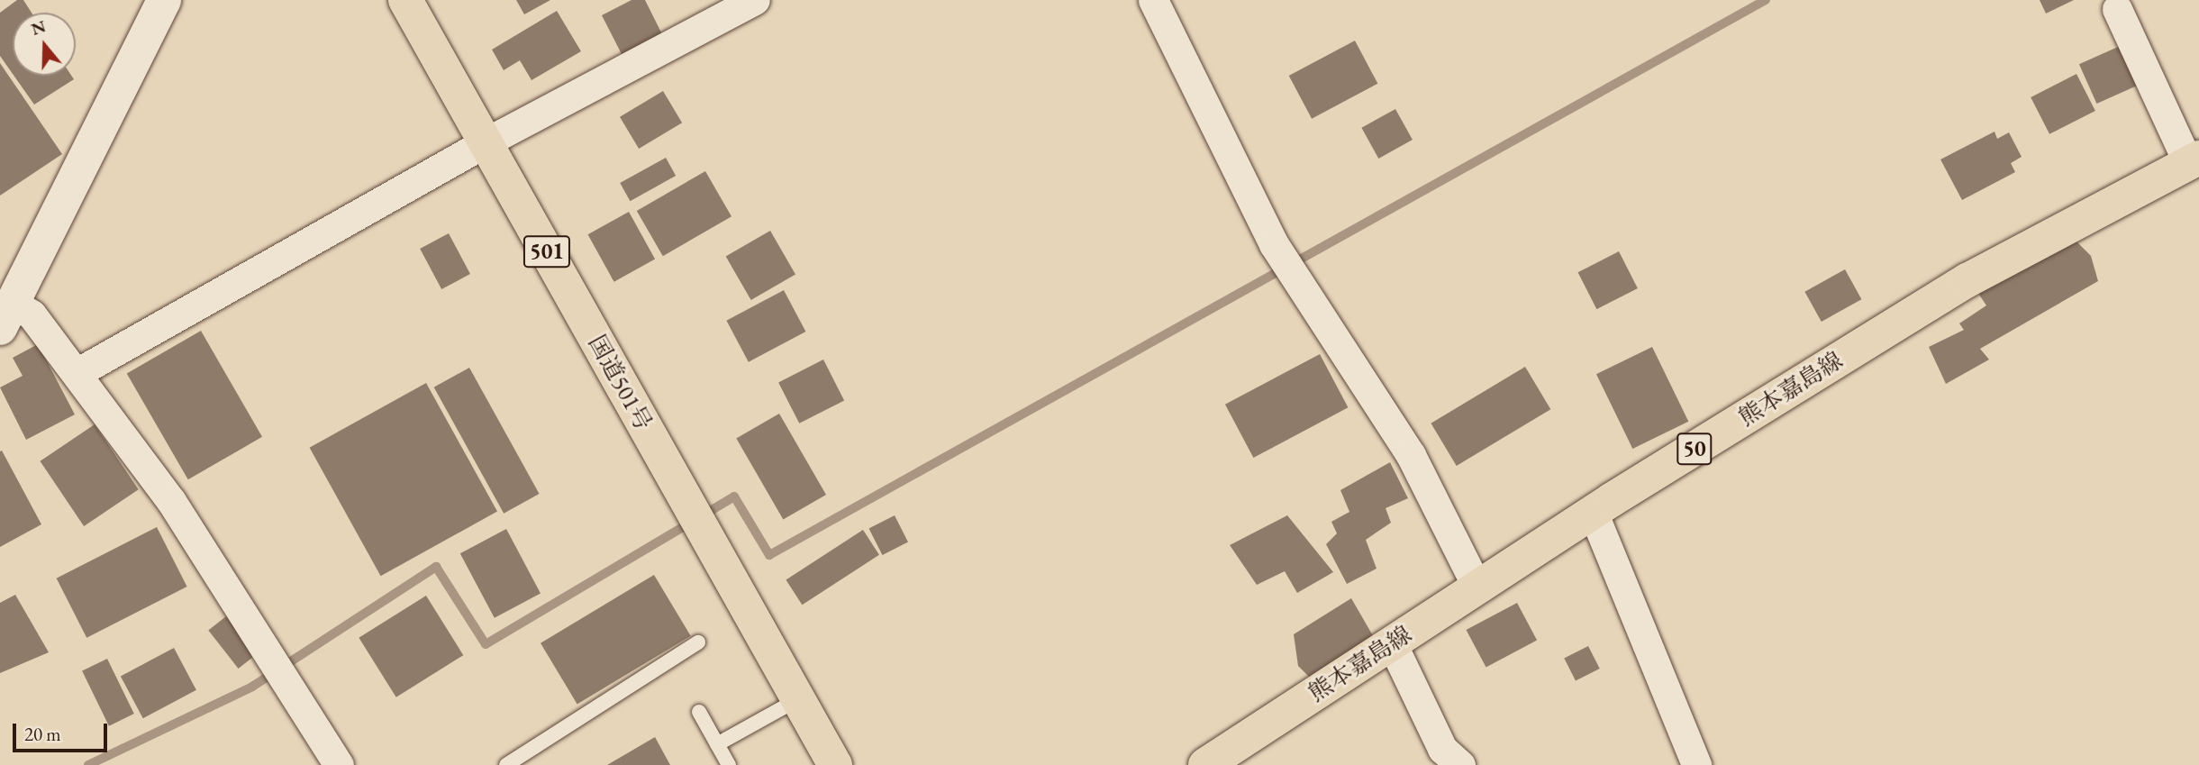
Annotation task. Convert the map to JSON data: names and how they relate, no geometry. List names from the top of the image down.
{
  "streets": {
    "main road": [
      "501",
      "国道501号",
      "熊本嘉島線",
      "50"
    ]
  },
  "scale_bar": "20 m",
  "north": "top"
}
